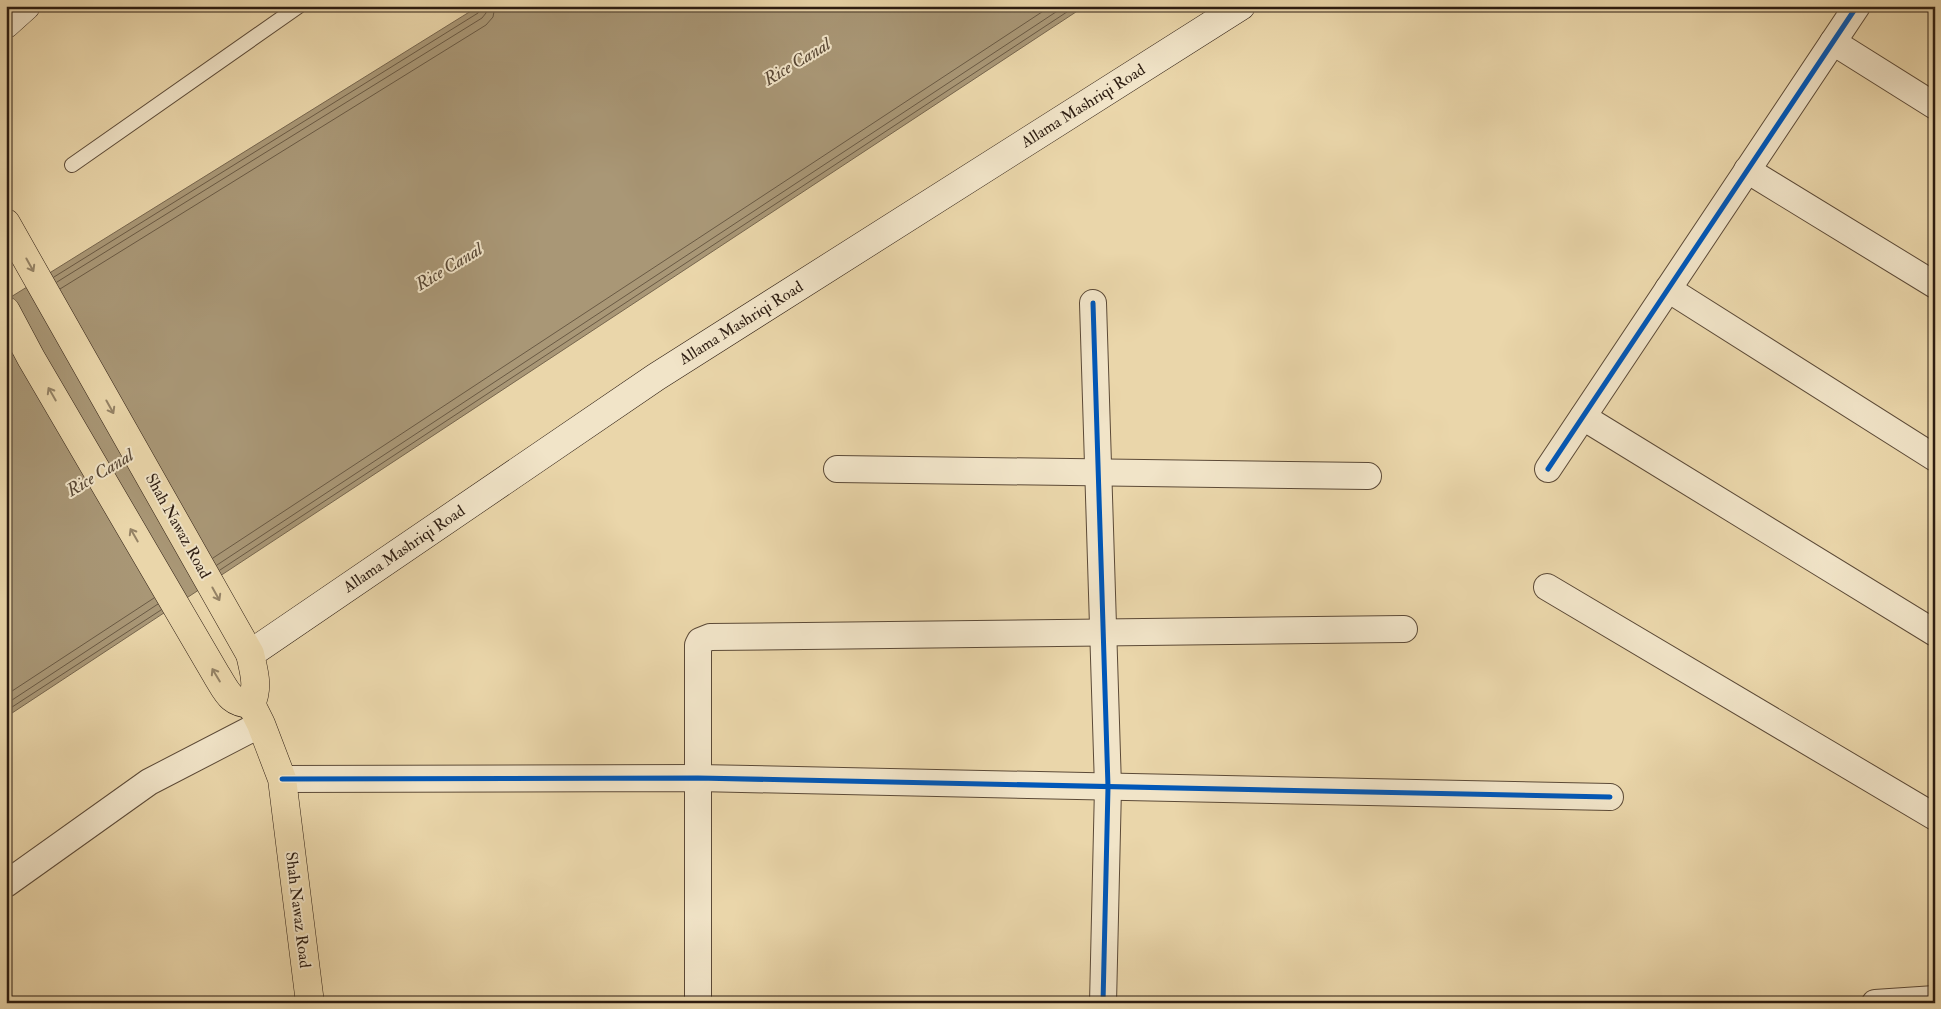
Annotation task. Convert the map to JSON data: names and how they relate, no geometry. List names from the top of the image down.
{
  "streets": {
    "main road": ["Allama Mashriqi Road", "Shah Nawaz Road"]
  },
  "crossings": [
    ["Allama Mashriqi Road", "Shah Nawaz Road"]
  ],
  "water": ["Rice Canal"]
}
